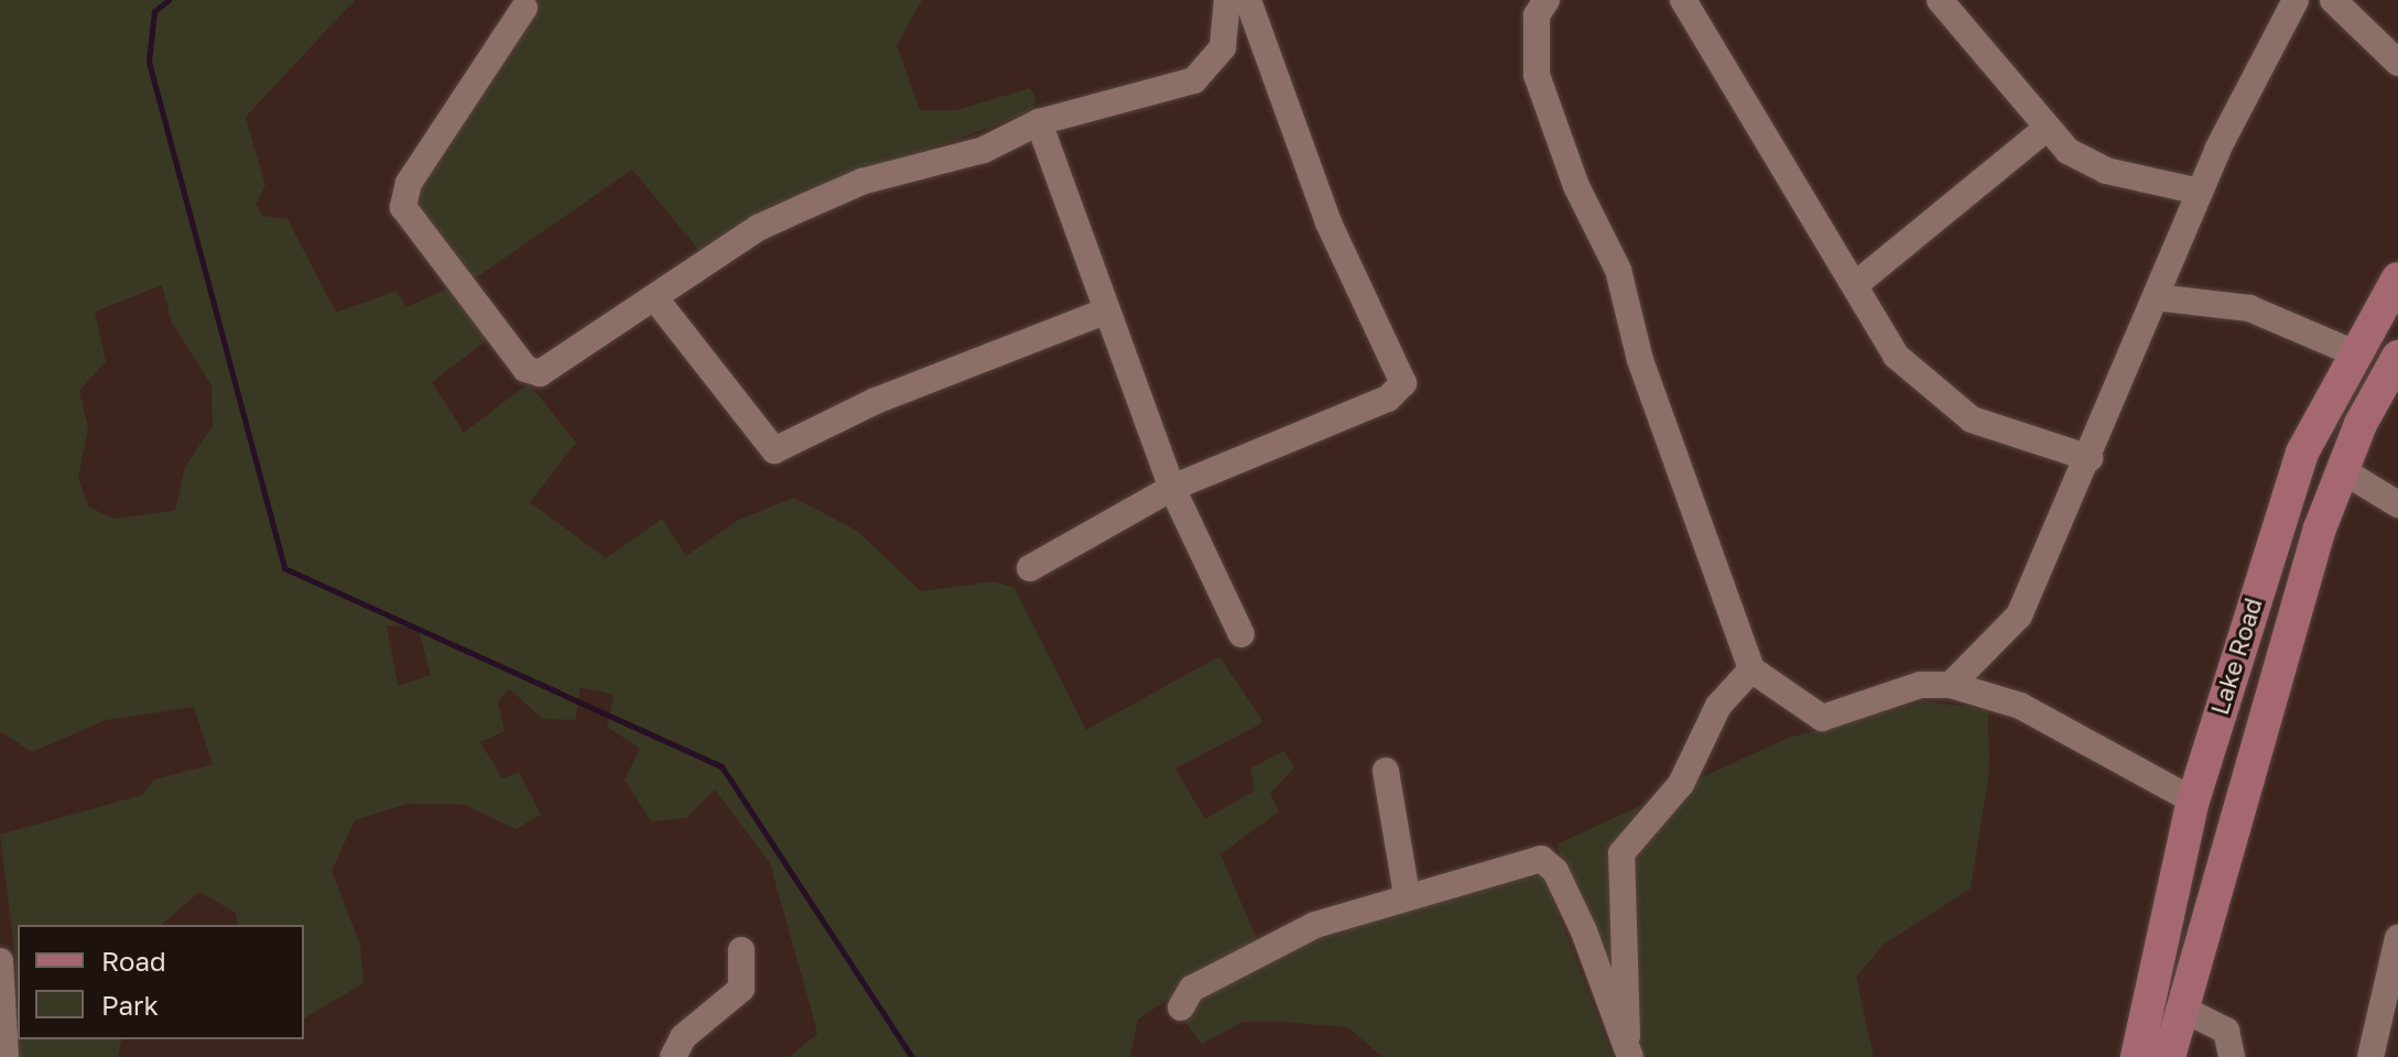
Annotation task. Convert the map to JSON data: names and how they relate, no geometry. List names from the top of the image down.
{
  "streets": {
    "main road": ["Lake Road"]
  },
  "legend": ["Road", "Park"]
}
